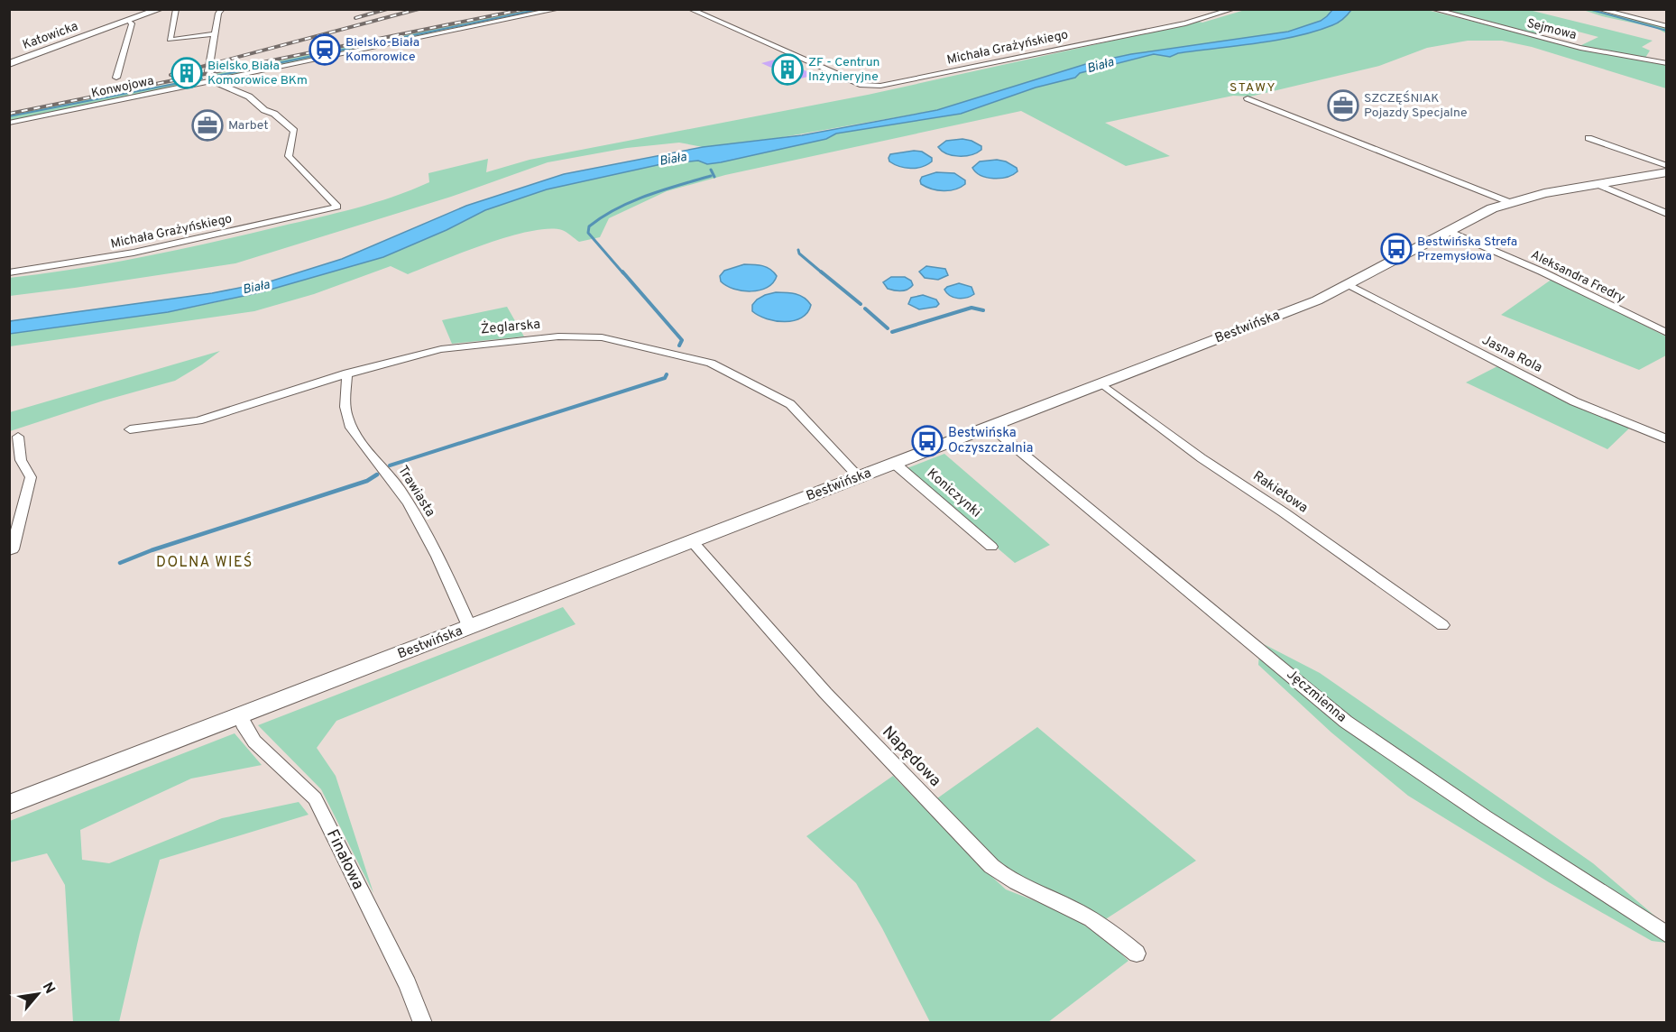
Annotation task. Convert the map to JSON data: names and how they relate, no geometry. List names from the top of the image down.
{
  "streets": {
    "street": [
      "Sejmowa",
      "Katowicka",
      "Michała Grażyńskiego",
      "Konwojowa",
      "Aleksandra Fredry",
      "Żeglarska",
      "Bestwińska",
      "Jasna Rola",
      "Trawiasta",
      "Rakietowa",
      "Koniczynki",
      "Jęczmienna",
      "Napędowa",
      "Finałowa"
    ]
  },
  "crossings": [
    ["Michała Grażyńskiego", "Konwojowa"],
    ["Aleksandra Fredry", "Bestwińska"],
    ["Żeglarska", "Bestwińska"],
    ["Żeglarska", "Trawiasta"],
    ["Bestwińska", "Jasna Rola"],
    ["Bestwińska", "Trawiasta"],
    ["Bestwińska", "Rakietowa"],
    ["Bestwińska", "Koniczynki"],
    ["Bestwińska", "Jęczmienna"],
    ["Bestwińska", "Napędowa"],
    ["Bestwińska", "Finałowa"]
  ],
  "districts": ["STAWY", "DOLNA WIEŚ"],
  "water": ["Biała"],
  "places": {
    "station": ["Bielsko-Biała Komorowice"],
    "building": ["ZF - Centrun Inżynieryjne", "Bielsko Biała Komorowice BKm"],
    "office": ["SZCZĘŚNIAK Pojazdy Specjalne", "Marbet"],
    "bus stop": ["Bestwińska Strefa Przemysłowa", "Bestwińska Oczyszczalnia"]
  },
  "north": "top right"
}
